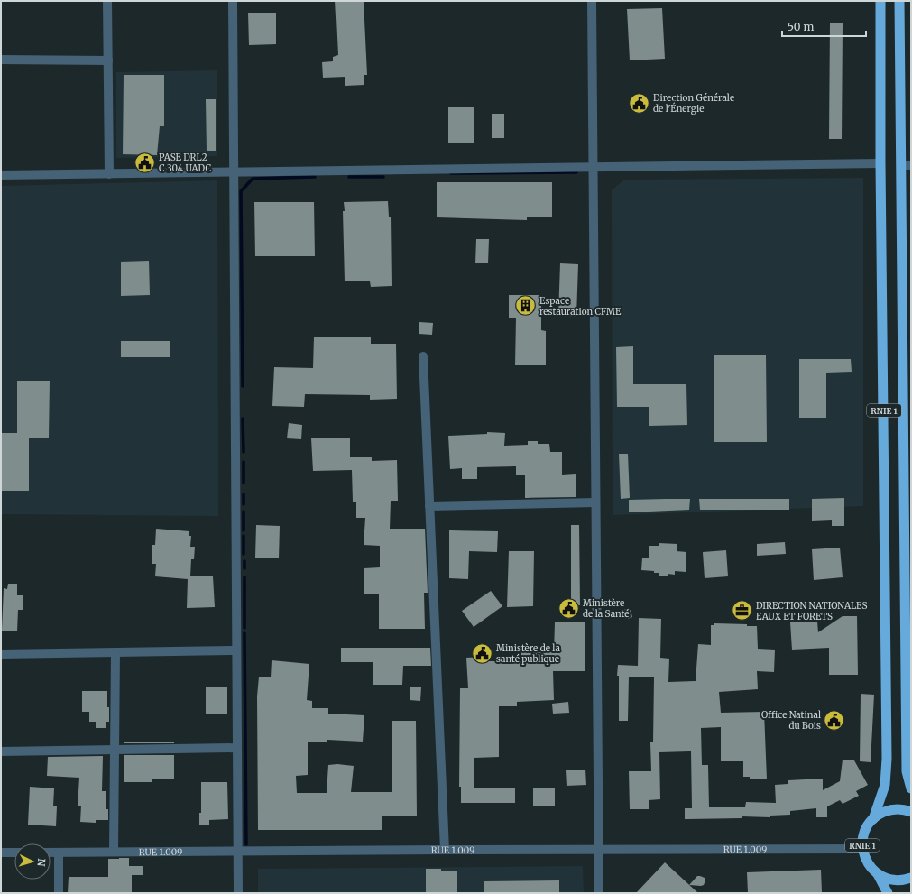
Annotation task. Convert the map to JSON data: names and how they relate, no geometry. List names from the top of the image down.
{
  "streets": {
    "highway": ["RNIE 1"],
    "street": ["RUE 1.009"]
  },
  "crossings": [
    ["RNIE 1", "RUE 1.009"]
  ],
  "places": {
    "public building": [
      "Direction Générale de l'Énergie",
      "PASE DRL2 C 304 UADC",
      "Ministère de la Santé",
      "Ministère de la santé publique",
      "Office Natinal du Bois"
    ],
    "building": ["Espace restauration CFME"],
    "office": ["DIRECTION NATIONALES EAUX ET FORETS"]
  },
  "scale_bar": "50 m",
  "north": "right"
}
